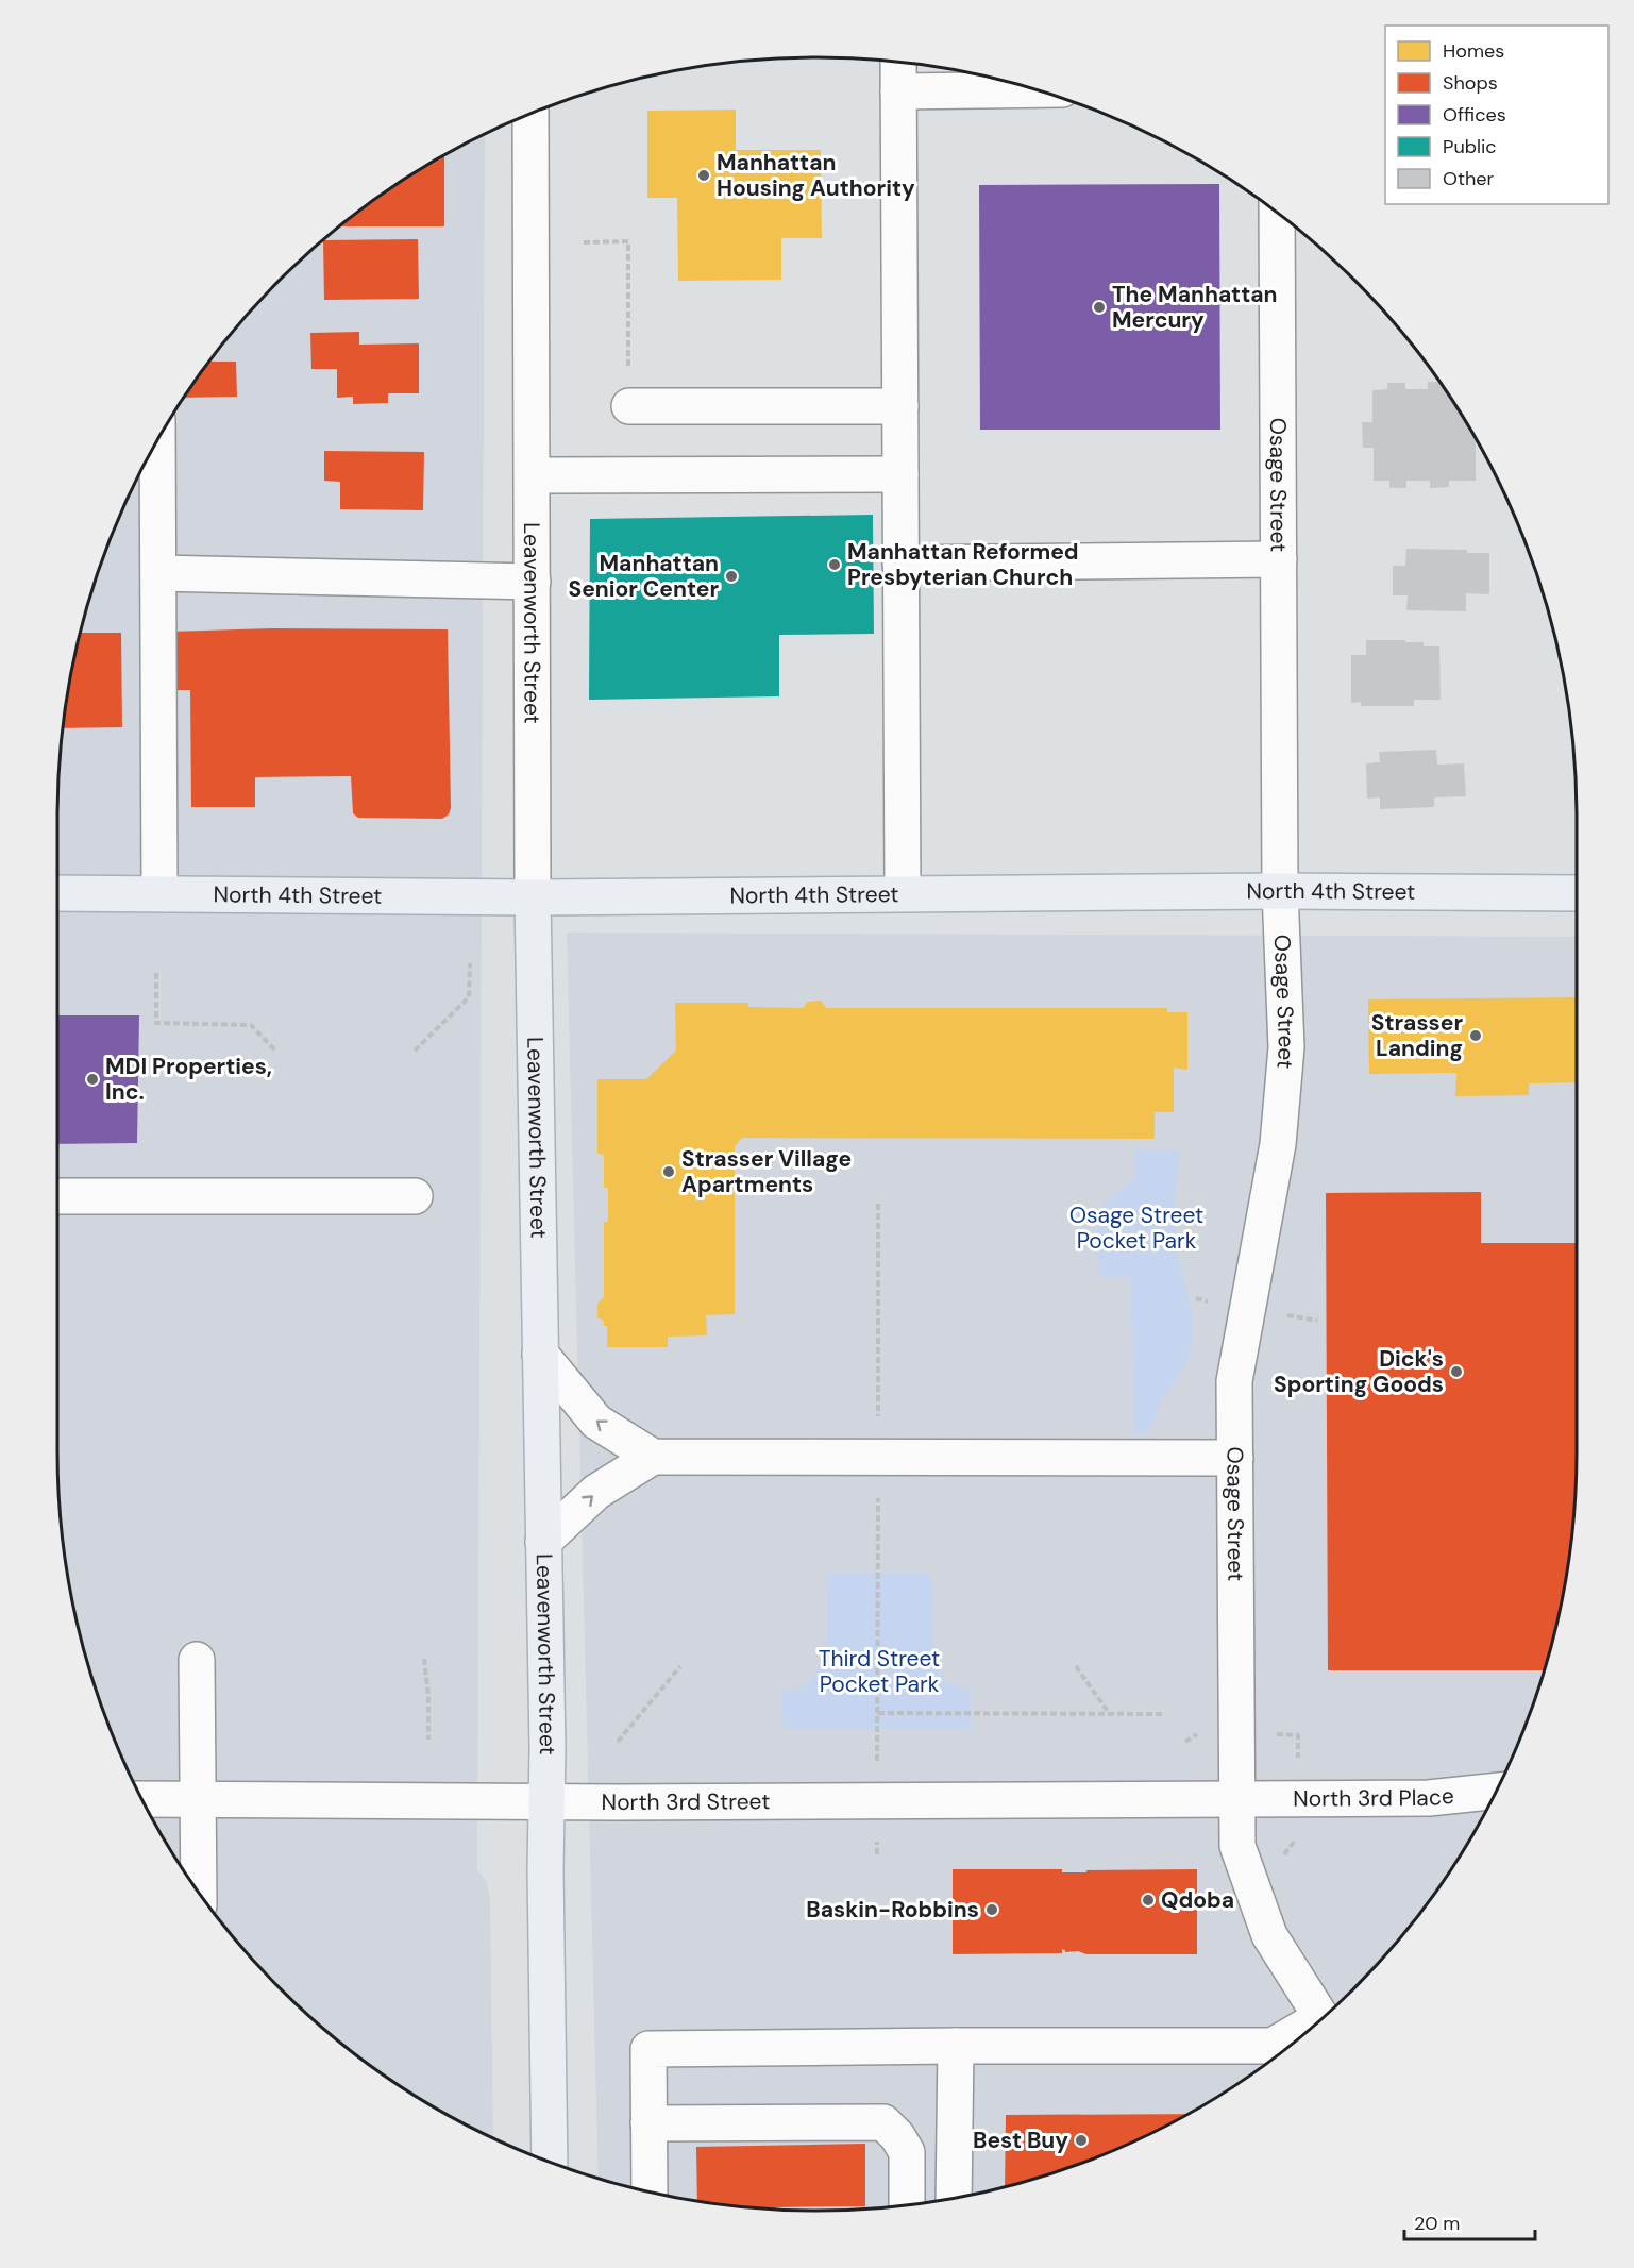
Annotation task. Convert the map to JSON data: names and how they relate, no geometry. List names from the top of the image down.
{
  "streets": {
    "main road": ["Leavenworth Street", "North 4th Street"],
    "street": ["Osage Street", "North 3rd Place", "North 3rd Street"]
  },
  "crossings": [
    ["Osage Street", "North 4th Street"],
    ["Osage Street", "North 3rd Place"],
    ["Osage Street", "North 3rd Street"],
    ["Leavenworth Street", "North 4th Street"],
    ["Leavenworth Street", "North 3rd Street"],
    ["North 3rd Place", "North 3rd Street"]
  ],
  "parks": ["Osage Street Pocket Park", "Third Street Pocket Park"],
  "places": [
    "Manhattan Housing Authority",
    "The Manhattan Mercury",
    "Manhattan Reformed Presbyterian Church",
    "Manhattan Senior Center",
    "Strasser Landing",
    "MDI Properties, Inc.",
    "Strasser Village Apartments",
    "Dick's Sporting Goods",
    "Qdoba",
    "Baskin-Robbins",
    "Best Buy"
  ],
  "legend": [
    "Homes",
    "Shops",
    "Offices",
    "Public",
    "Other"
  ],
  "scale_bar": "20 m"
}
